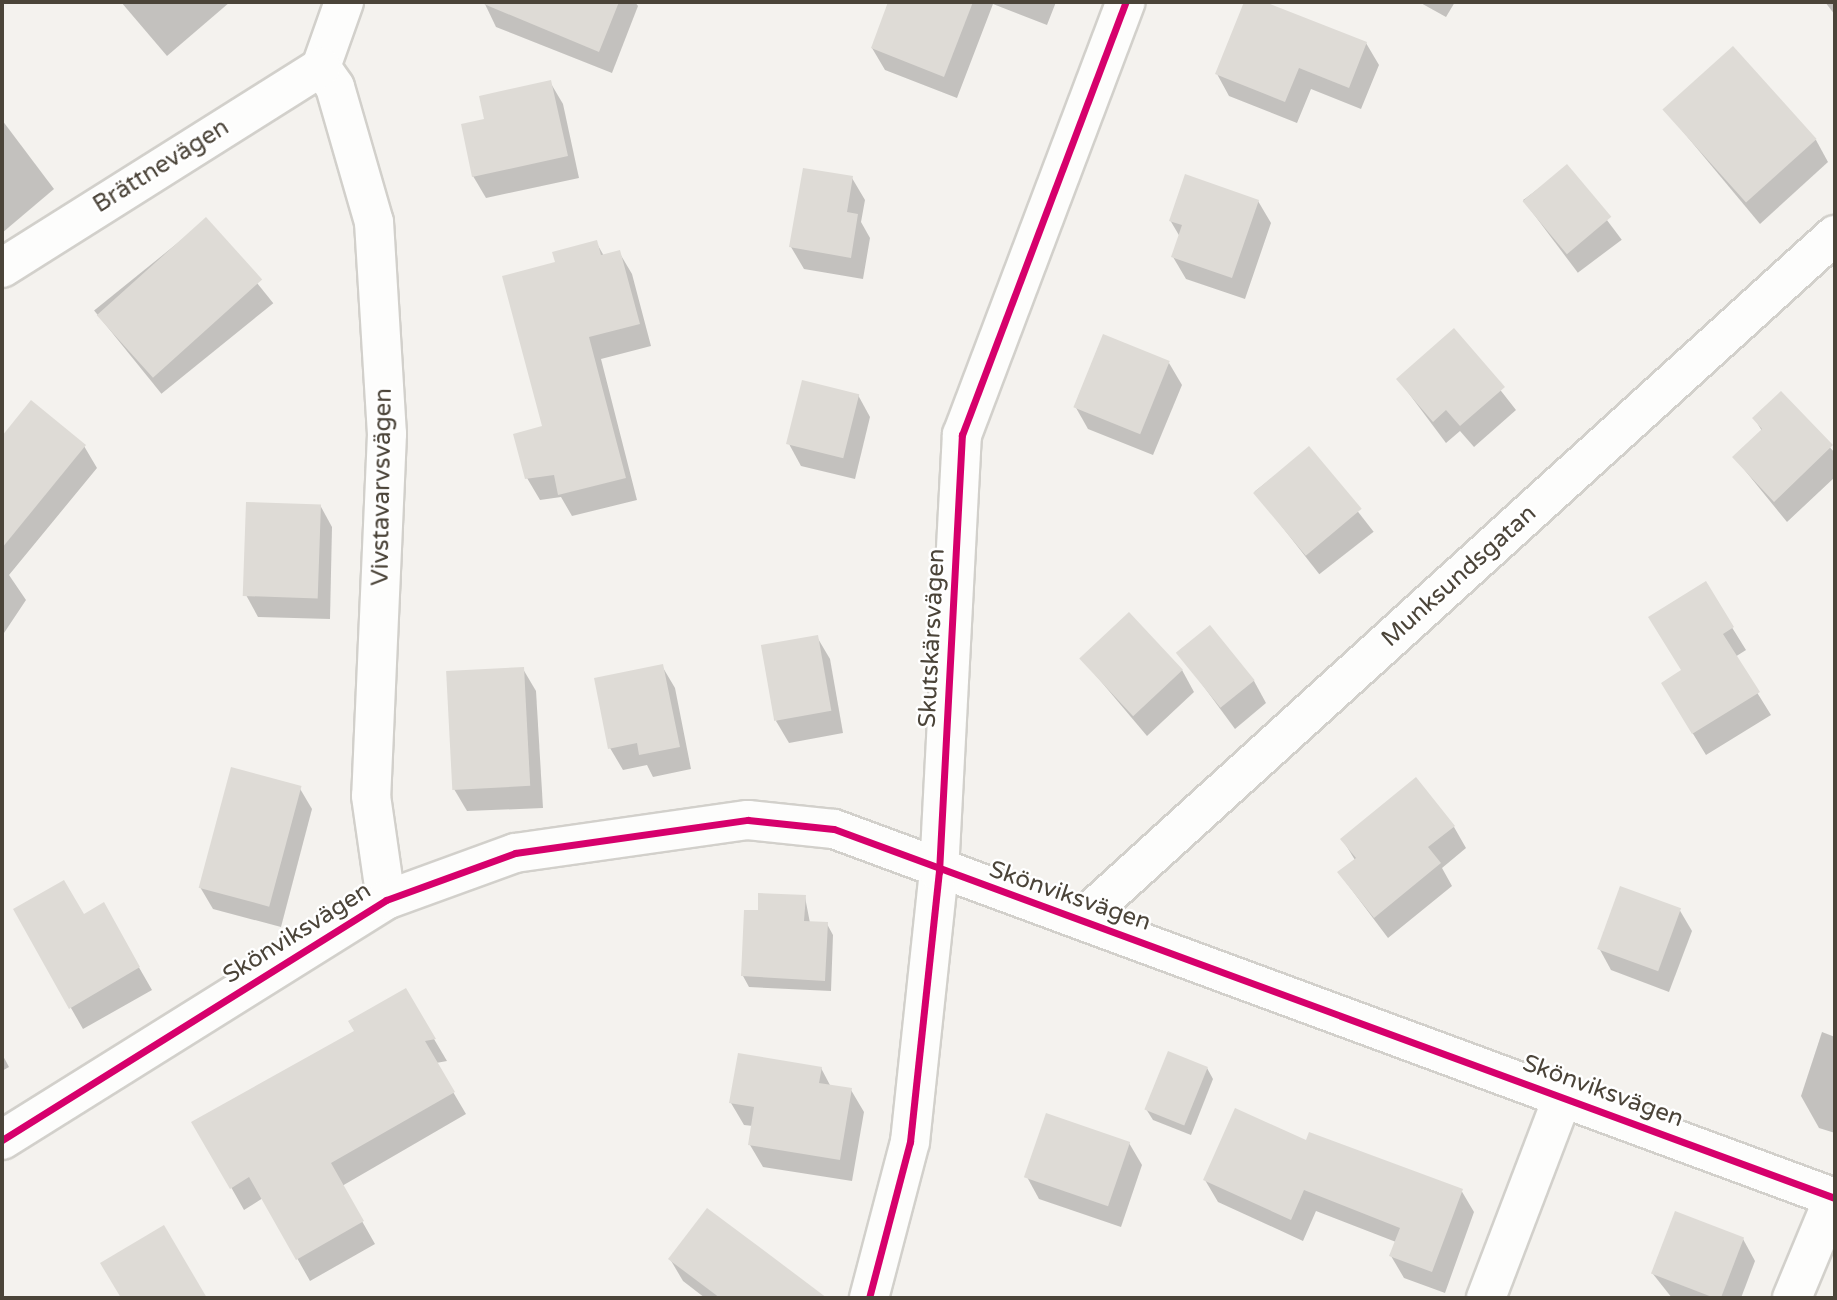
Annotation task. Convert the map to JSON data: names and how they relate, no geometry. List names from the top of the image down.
{
  "streets": {
    "street": [
      "Brättnevägen",
      "Vivstavarvsvägen",
      "Munksundsgatan",
      "Skutskärsvägen",
      "Skönviksvägen"
    ]
  },
  "crossings": [
    ["Brättnevägen", "Vivstavarvsvägen"],
    ["Vivstavarvsvägen", "Skönviksvägen"],
    ["Munksundsgatan", "Skönviksvägen"],
    ["Skutskärsvägen", "Skönviksvägen"]
  ]
}
